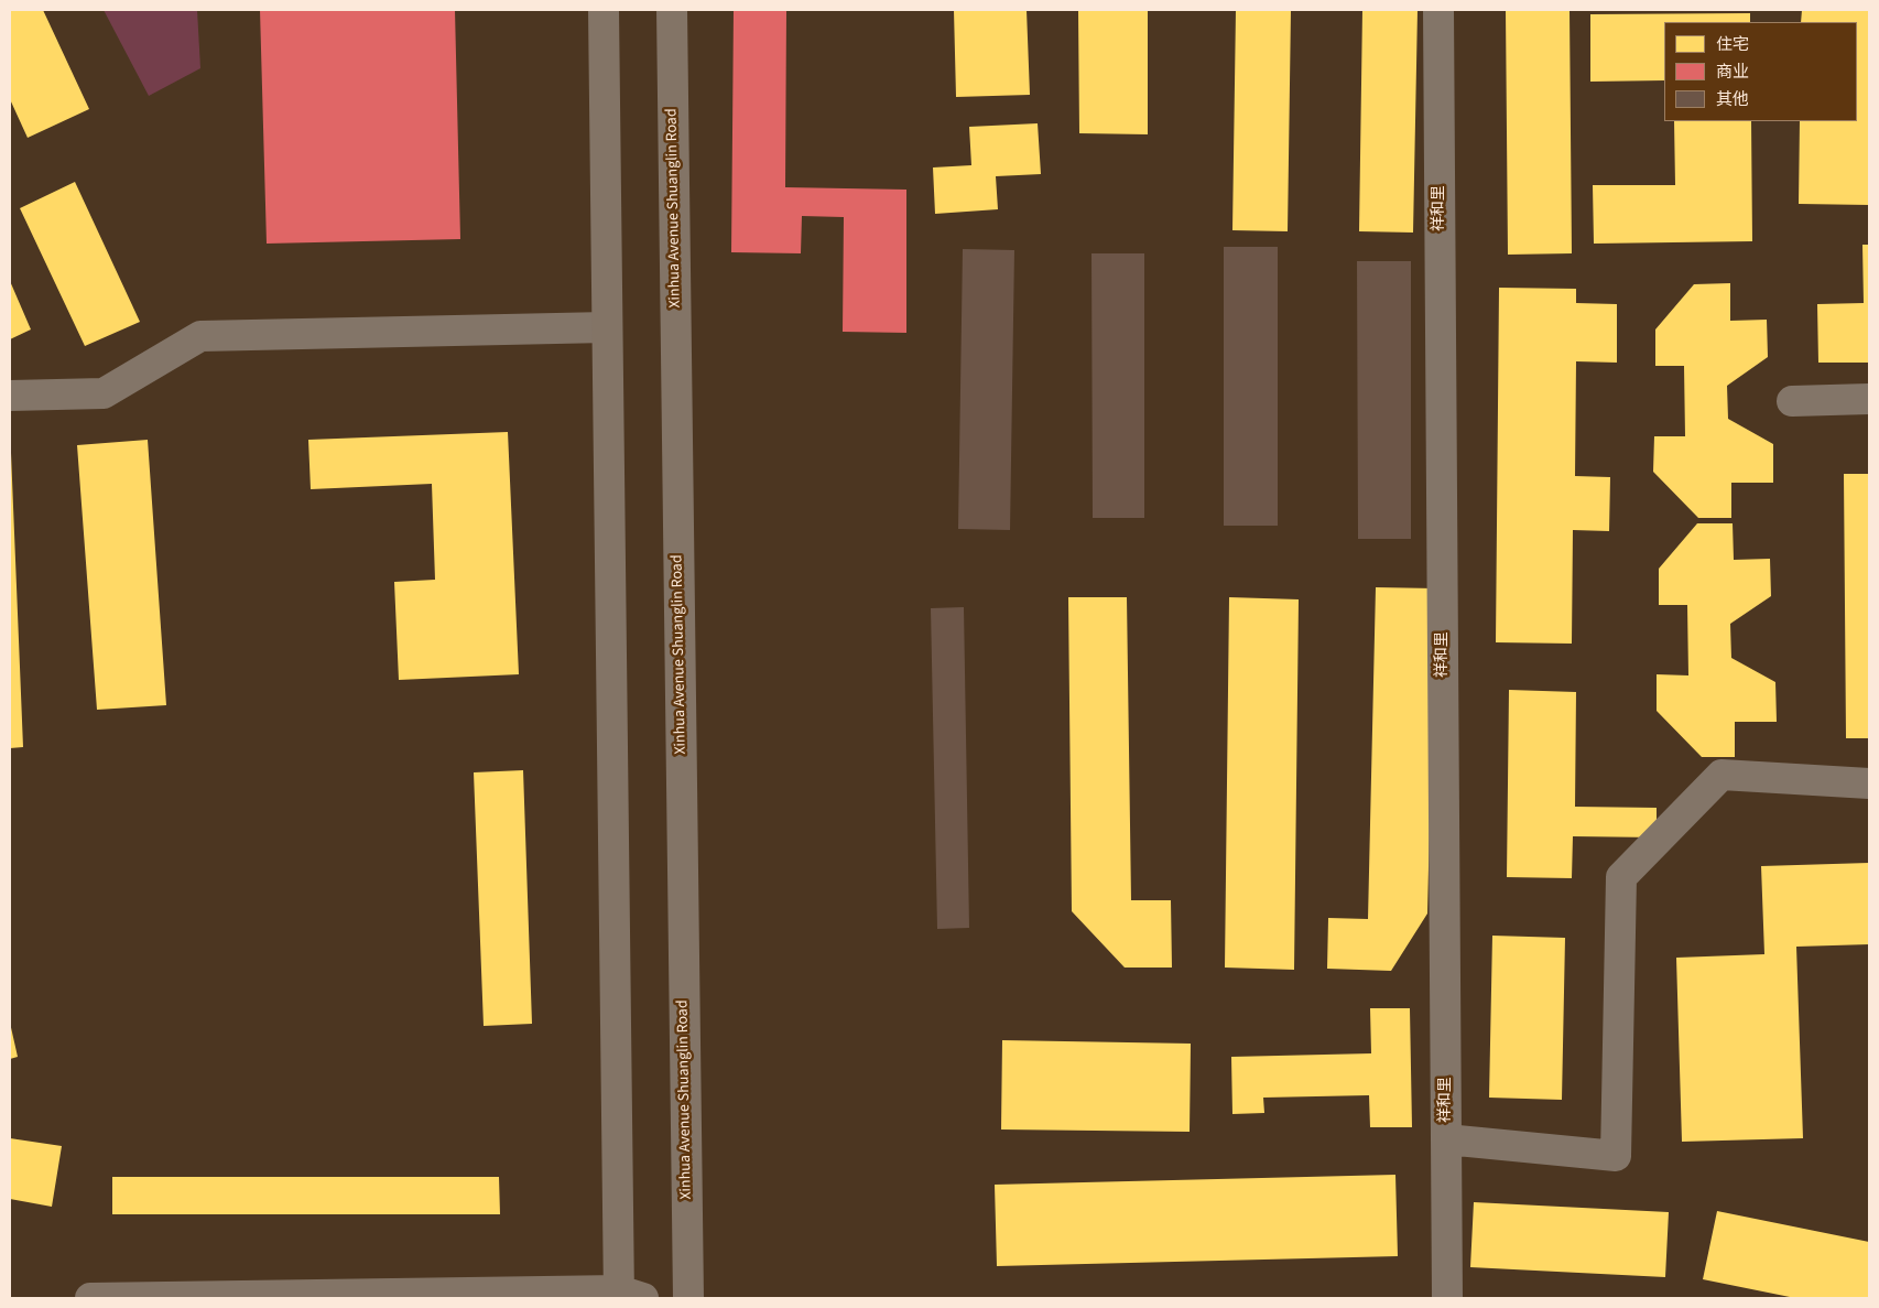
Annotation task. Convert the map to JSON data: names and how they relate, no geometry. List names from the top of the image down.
{
  "streets": {
    "main road": ["Xinhua Avenue Shuanglin Road"],
    "street": ["祥和里"]
  },
  "legend": ["住宅", "商业", "其他"]
}
